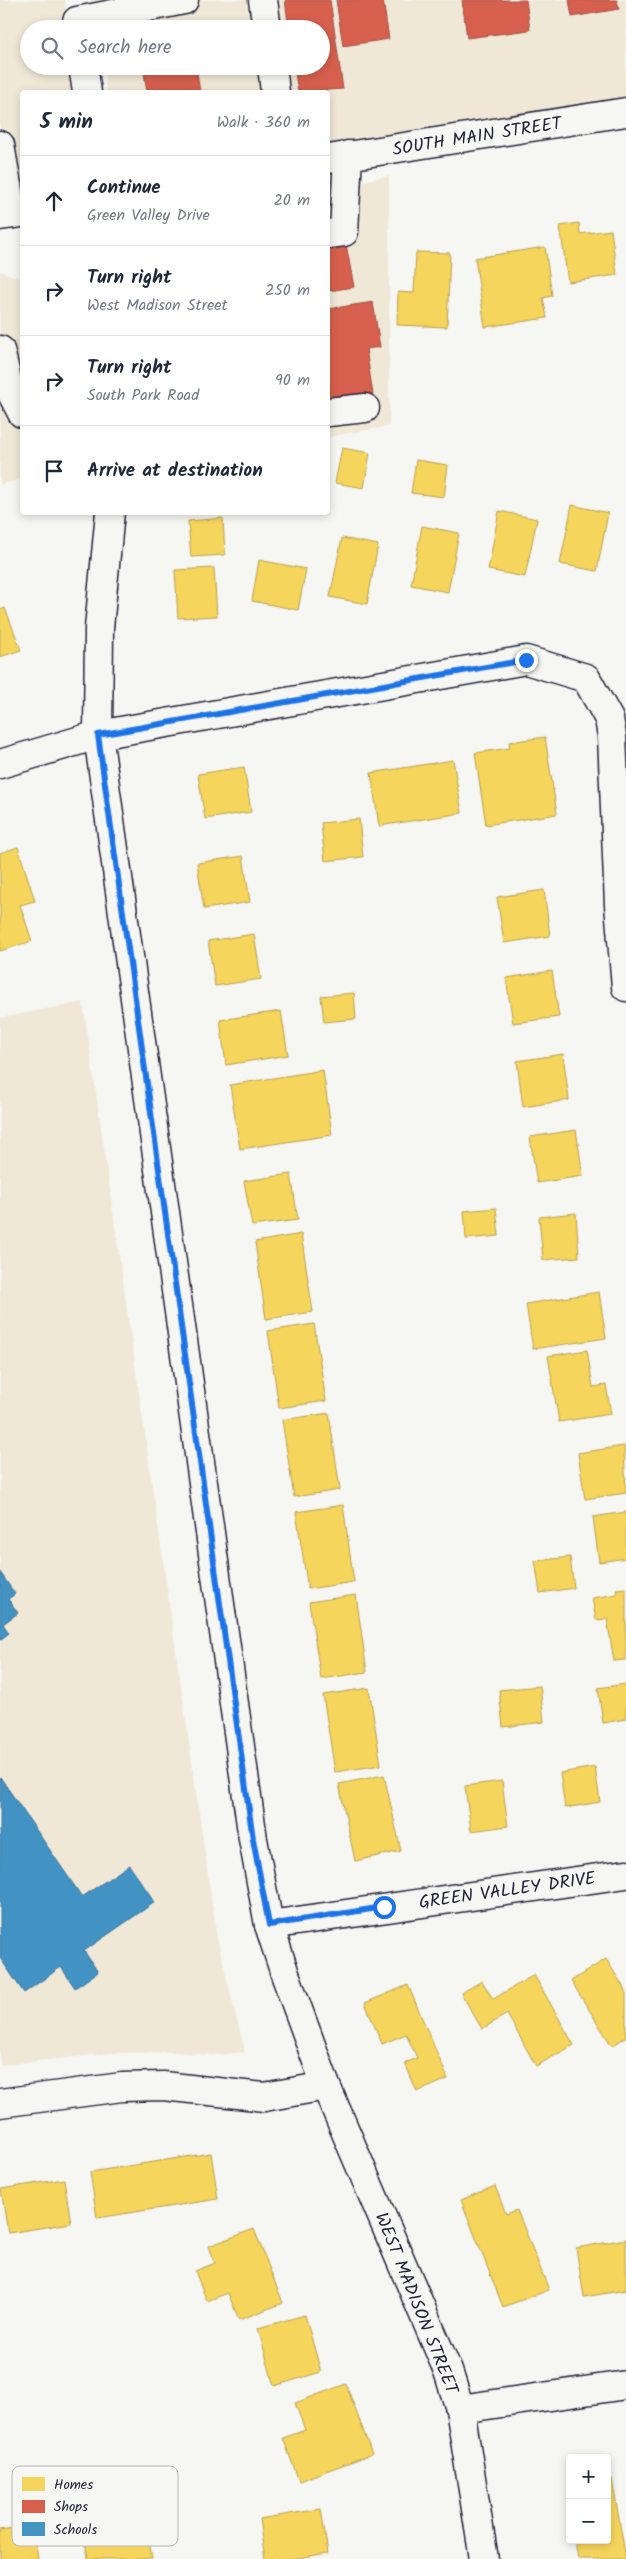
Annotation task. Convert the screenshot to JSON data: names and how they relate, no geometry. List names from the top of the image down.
{
  "streets": {
    "street": ["SOUTH MAIN STREET", "GREEN VALLEY DRIVE", "WEST MADISON STREET"]
  },
  "crossings": [
    ["GREEN VALLEY DRIVE", "WEST MADISON STREET"]
  ],
  "legend": ["Homes", "Shops", "Schools"],
  "page": {
    "search": "Search here",
    "heading": ["5 min", "Walk · 360 m"],
    "list": [
      ["Continue", "Green Valley Drive", "20 m"],
      ["Turn right", "West Madison Street", "250 m"],
      ["Turn right", "South Park Road", "90 m"],
      "Arrive at destination"
    ],
    "map_buttons": ["+", "−"]
  }
}
